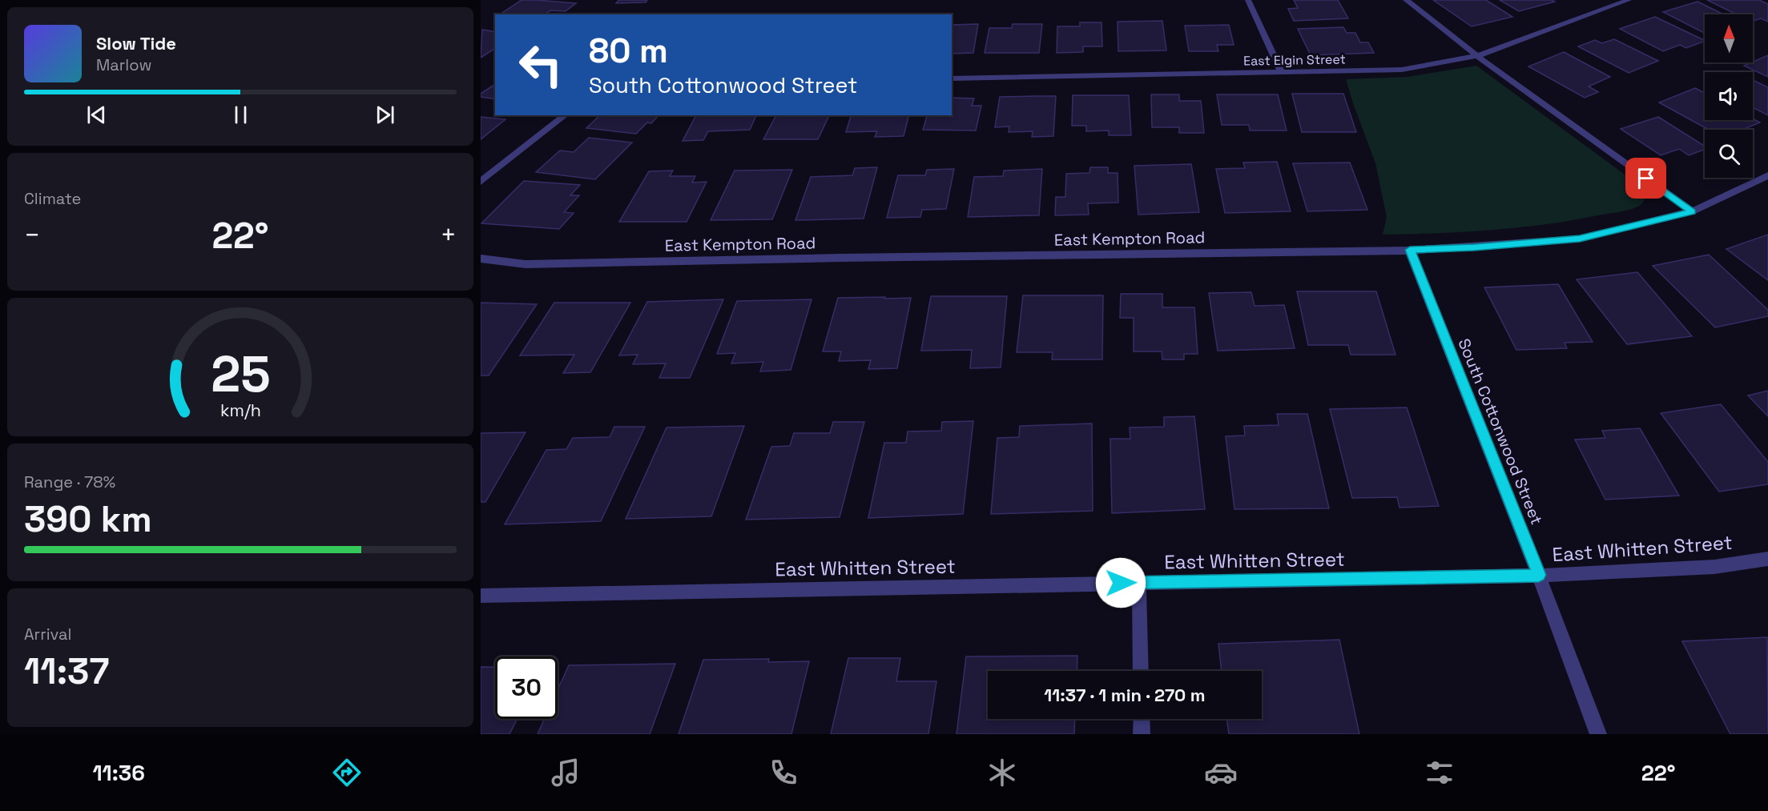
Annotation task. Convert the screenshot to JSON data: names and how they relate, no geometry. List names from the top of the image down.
{
  "streets": {
    "street": [
      "East Elgin Street",
      "East Kempton Road",
      "South Cottonwood Street",
      "East Whitten Street"
    ]
  },
  "crossings": [
    ["East Kempton Road", "South Cottonwood Street"],
    ["South Cottonwood Street", "East Whitten Street"]
  ],
  "north": "top",
  "page": {
    "turn": ["80 m", "South Cottonwood Street"],
    "song": ["Slow Tide", "Marlow"],
    "tile": [
      "Climate",
      ["Range · 78%", "390 km"],
      ["Arrival", "11:37"]
    ],
    "heat": ["−", "22°", "+"],
    "limit": "30",
    "trip": "11:37 · 1 min · 270 m",
    "tabs": ["11:36", "22°"],
    "gauge": ["25", "km/h"]
  }
}
